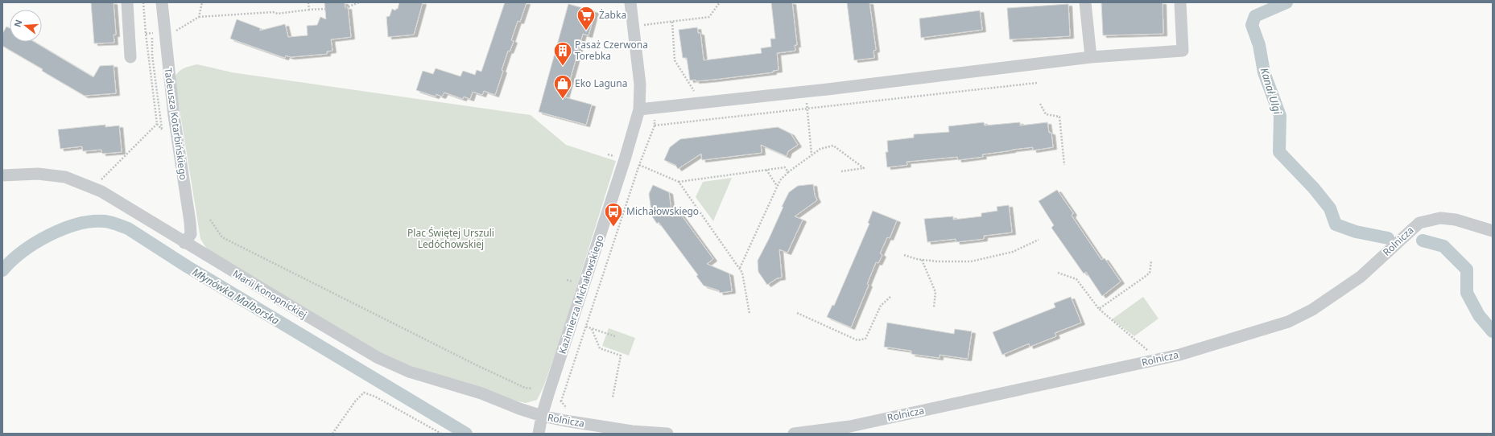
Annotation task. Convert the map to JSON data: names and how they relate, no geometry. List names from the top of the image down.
{
  "streets": {
    "street": [
      "Tadeusza Kotarbińskiego",
      "Rolnicza",
      "Marii Konopnickiej",
      "Kazimierza Michałowskiego"
    ]
  },
  "crossings": [
    ["Tadeusza Kotarbińskiego", "Marii Konopnickiej"],
    ["Rolnicza", "Marii Konopnickiej"],
    ["Rolnicza", "Kazimierza Michałowskiego"],
    ["Marii Konopnickiej", "Kazimierza Michałowskiego"]
  ],
  "water": ["Kanał Ulgi", "Młynówka Malborska"],
  "parks": ["Plac Świętej Urszuli Ledóchowskiej"],
  "places": {
    "supermarket": ["Żabka"],
    "building": ["Pasaż Czerwona Torebka"],
    "shop": ["Eko Laguna"],
    "bus stop": ["Michałowskiego"]
  },
  "north": "left"
}
